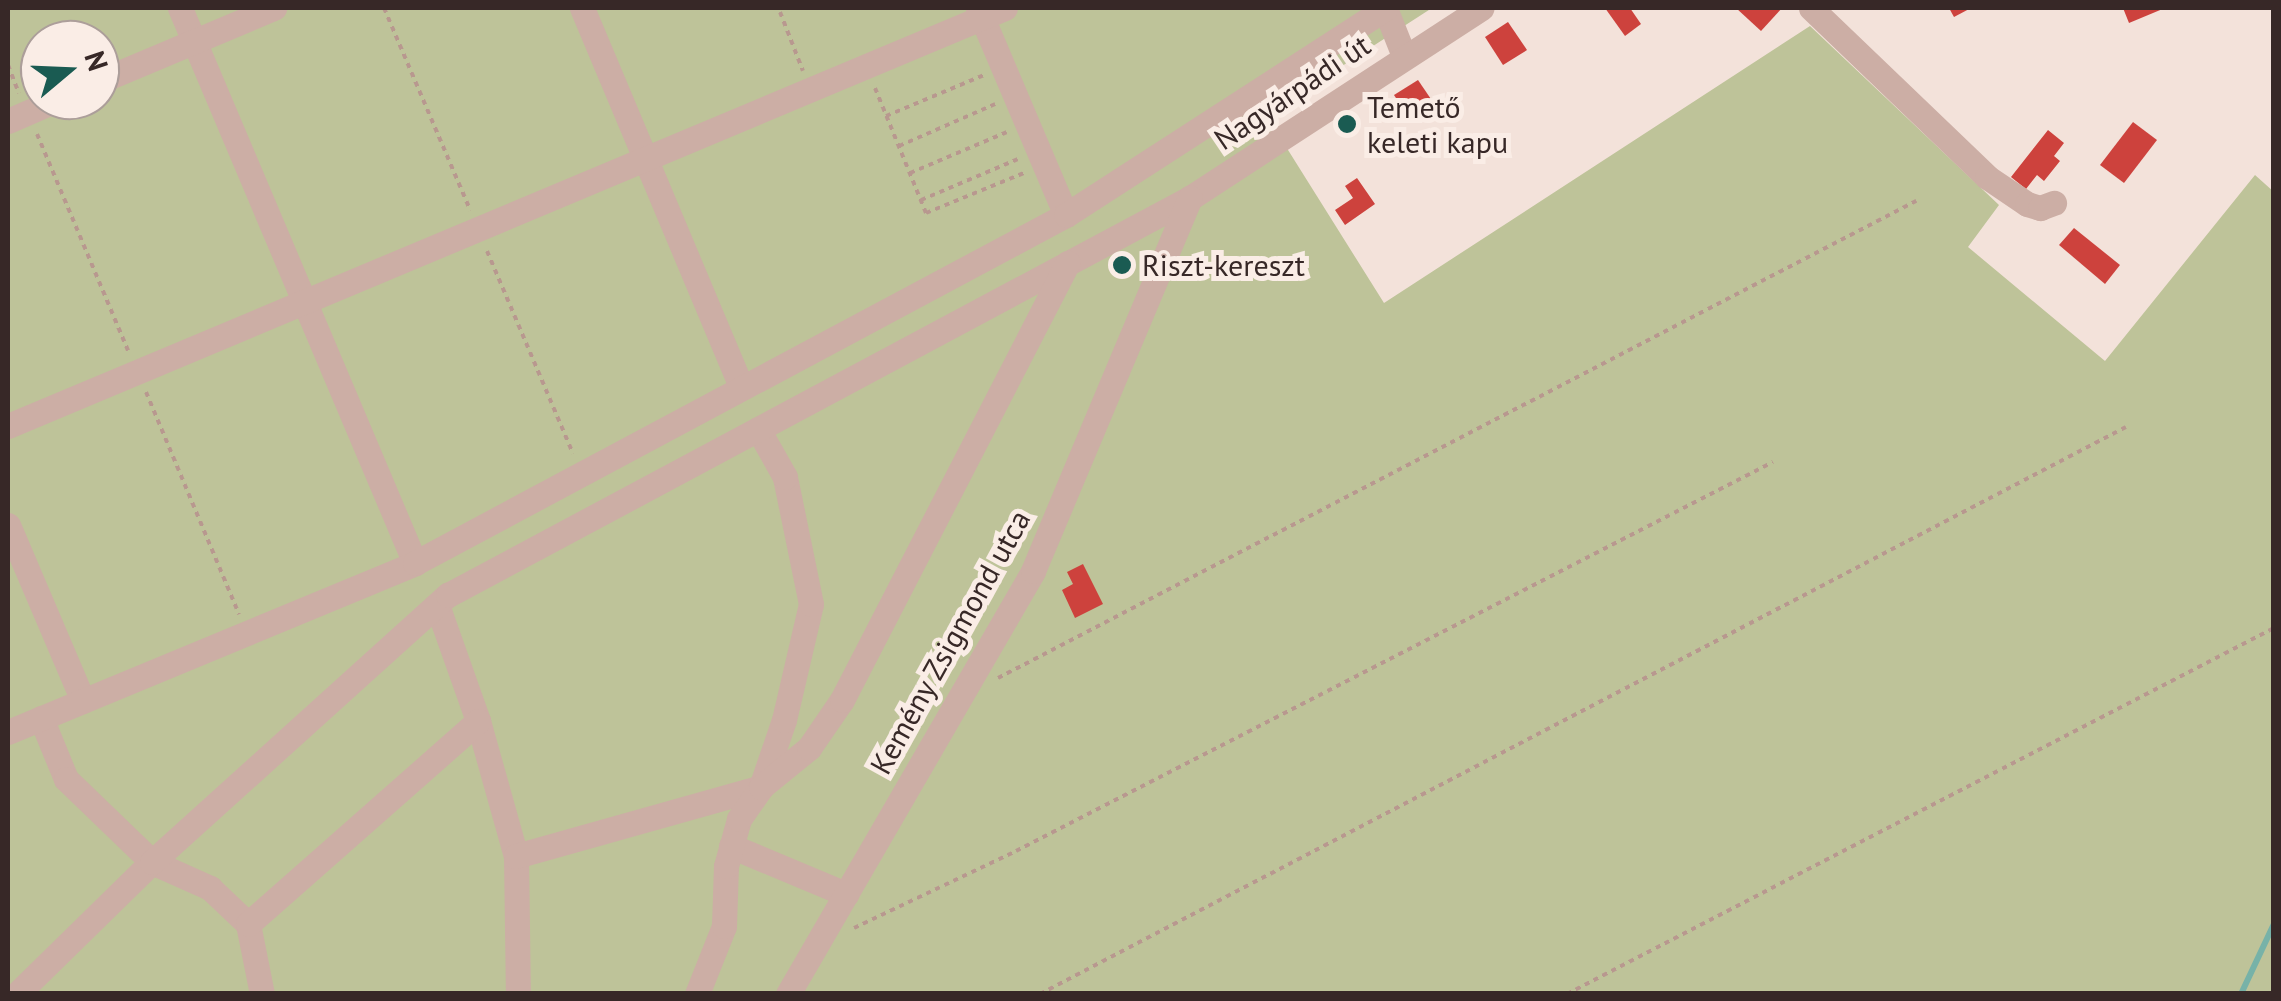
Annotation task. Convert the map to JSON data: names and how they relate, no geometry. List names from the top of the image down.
{
  "streets": {
    "street": ["Nagyárpádi út", "Kemény Zsigmond utca"]
  },
  "crossings": [
    ["Nagyárpádi út", "Kemény Zsigmond utca"]
  ],
  "places": ["Temető keleti kapu", "Riszt-kereszt"],
  "north": "right"
}
